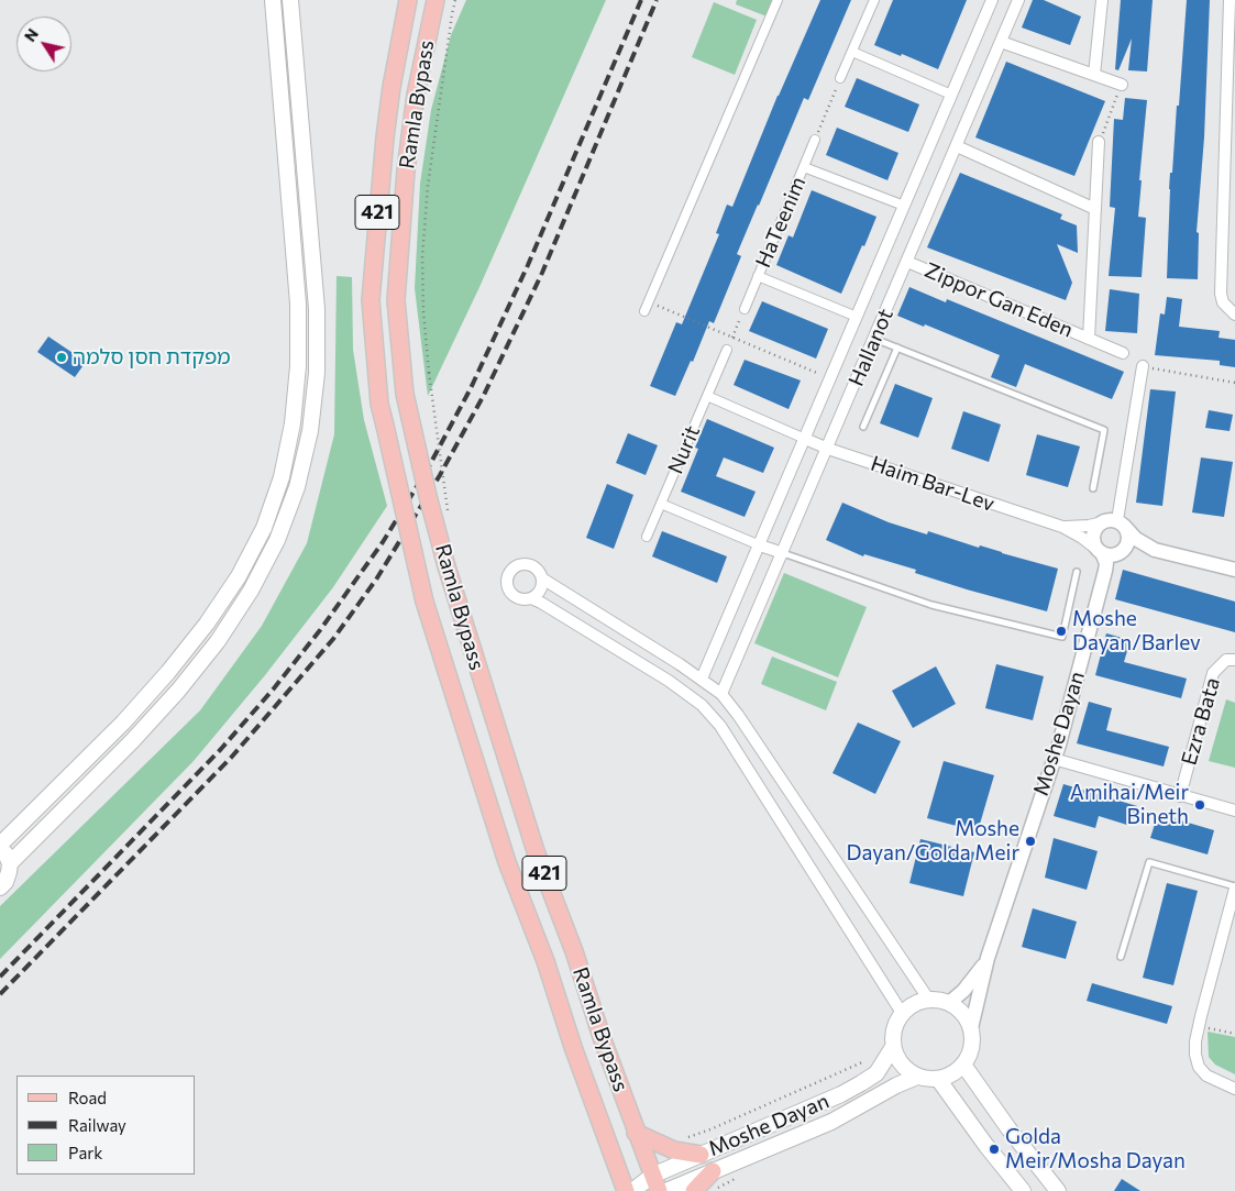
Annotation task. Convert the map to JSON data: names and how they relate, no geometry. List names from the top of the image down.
{
  "streets": {
    "main road": ["Ramla Bypass", "421", "Moshe Dayan"],
    "street": [
      "HaTeenim",
      "Zippor Gan Eden",
      "HaIlanot",
      "Nurit",
      "Haim Bar-Lev",
      "Ezra Bata"
    ]
  },
  "crossings": [
    ["Ramla Bypass", "Moshe Dayan"],
    ["HaTeenim", "HaIlanot"],
    ["Zippor Gan Eden", "HaIlanot"],
    ["HaIlanot", "Haim Bar-Lev"],
    ["Haim Bar-Lev", "Moshe Dayan"]
  ],
  "places": [
    "מפקדת חסן סלמה",
    "Moshe Dayan/Barlev",
    "Amihai/Meir Bineth",
    "Moshe Dayan/Golda Meir",
    "Golda Meir/Mosha Dayan"
  ],
  "legend": ["Road", "Railway", "Park"],
  "north": "top left"
}
